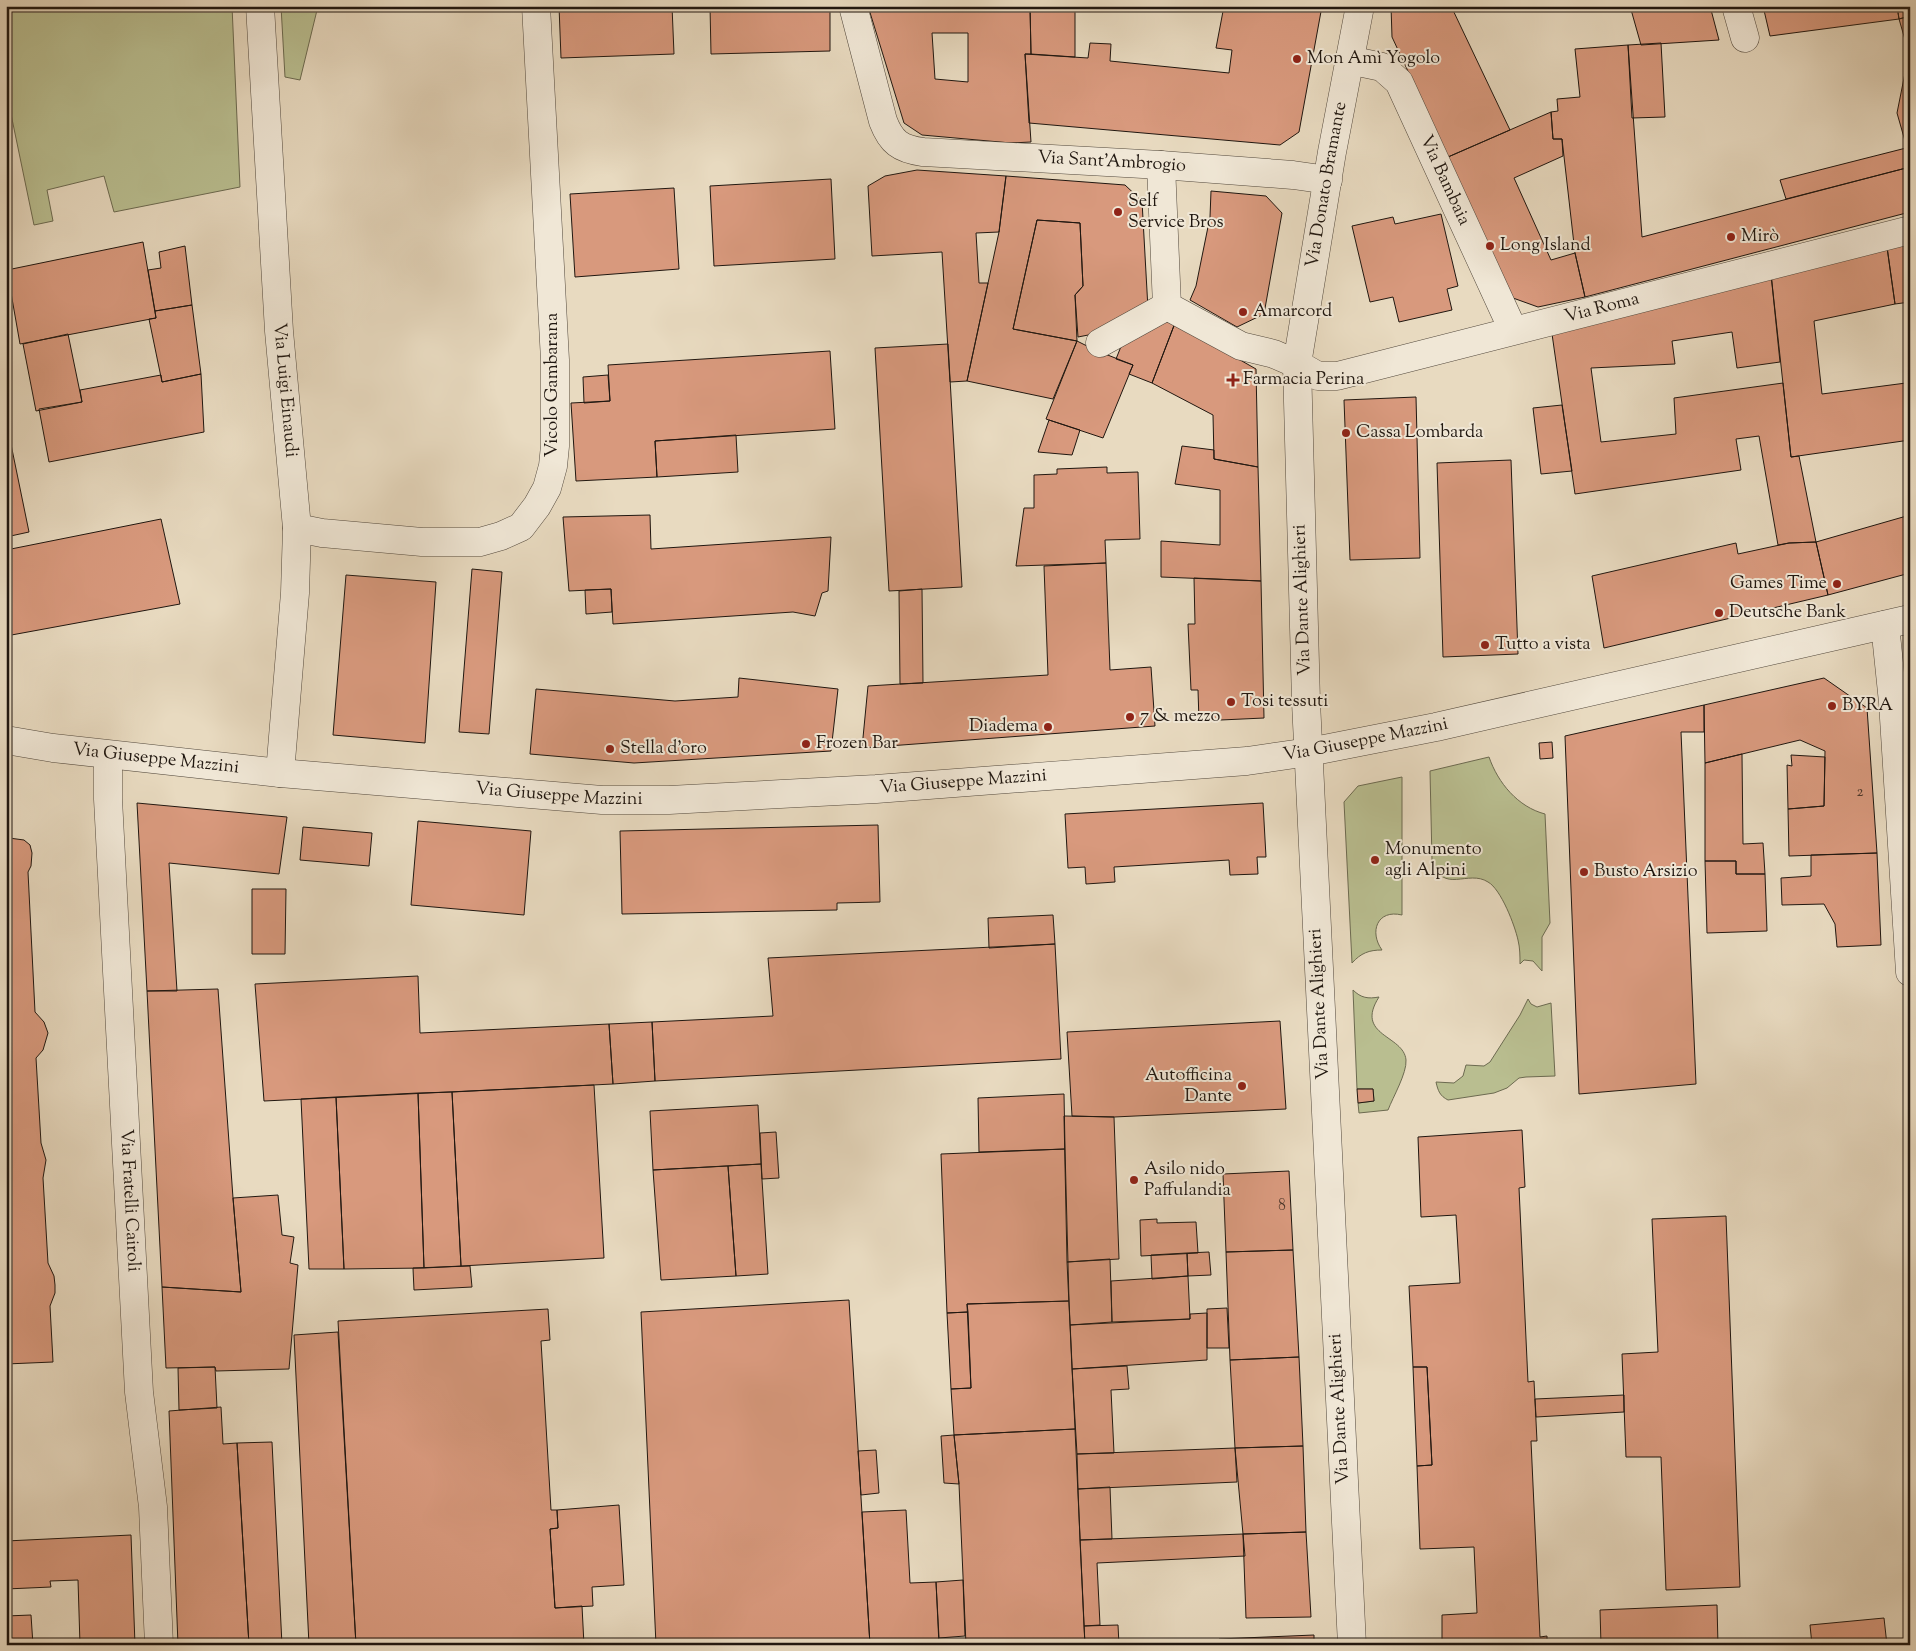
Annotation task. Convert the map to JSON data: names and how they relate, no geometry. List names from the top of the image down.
{
  "streets": {
    "street": [
      "Via Sant'Ambrogio",
      "Via Bambaia",
      "Via Donato Bramante",
      "Via Roma",
      "Vicolo Gambarana",
      "Via Luigi Einaudi",
      "Via Dante Alighieri",
      "Via Giuseppe Mazzini",
      "Via Fratelli Cairoli"
    ]
  },
  "crossings": [
    ["Via Sant'Ambrogio", "Via Donato Bramante"],
    ["Via Bambaia", "Via Donato Bramante"],
    ["Via Bambaia", "Via Roma"],
    ["Via Donato Bramante", "Via Roma"],
    ["Via Donato Bramante", "Via Dante Alighieri"],
    ["Via Roma", "Via Dante Alighieri"],
    ["Vicolo Gambarana", "Via Luigi Einaudi"],
    ["Via Luigi Einaudi", "Via Giuseppe Mazzini"],
    ["Via Dante Alighieri", "Via Giuseppe Mazzini"],
    ["Via Giuseppe Mazzini", "Via Fratelli Cairoli"]
  ],
  "places": {
    "other": [
      "Mon Amì Yogolo",
      "Self Service Bros",
      "Mirò",
      "Long Island",
      "Amarcord",
      "Cassa Lombarda",
      "Games Time",
      "Deutsche Bank",
      "Tutto a vista",
      "Tosi tessuti",
      "BYRA",
      "7 & mezzo",
      "Diadema",
      "Frozen Bar",
      "Stella d'oro",
      "Monumento agli Alpini",
      "Busto Arsizio",
      "Autofficina Dante",
      "Asilo nido Paffulandia"
    ],
    "health": ["Farmacia Perina"]
  },
  "house_numbers": ["2", "8"]
}
